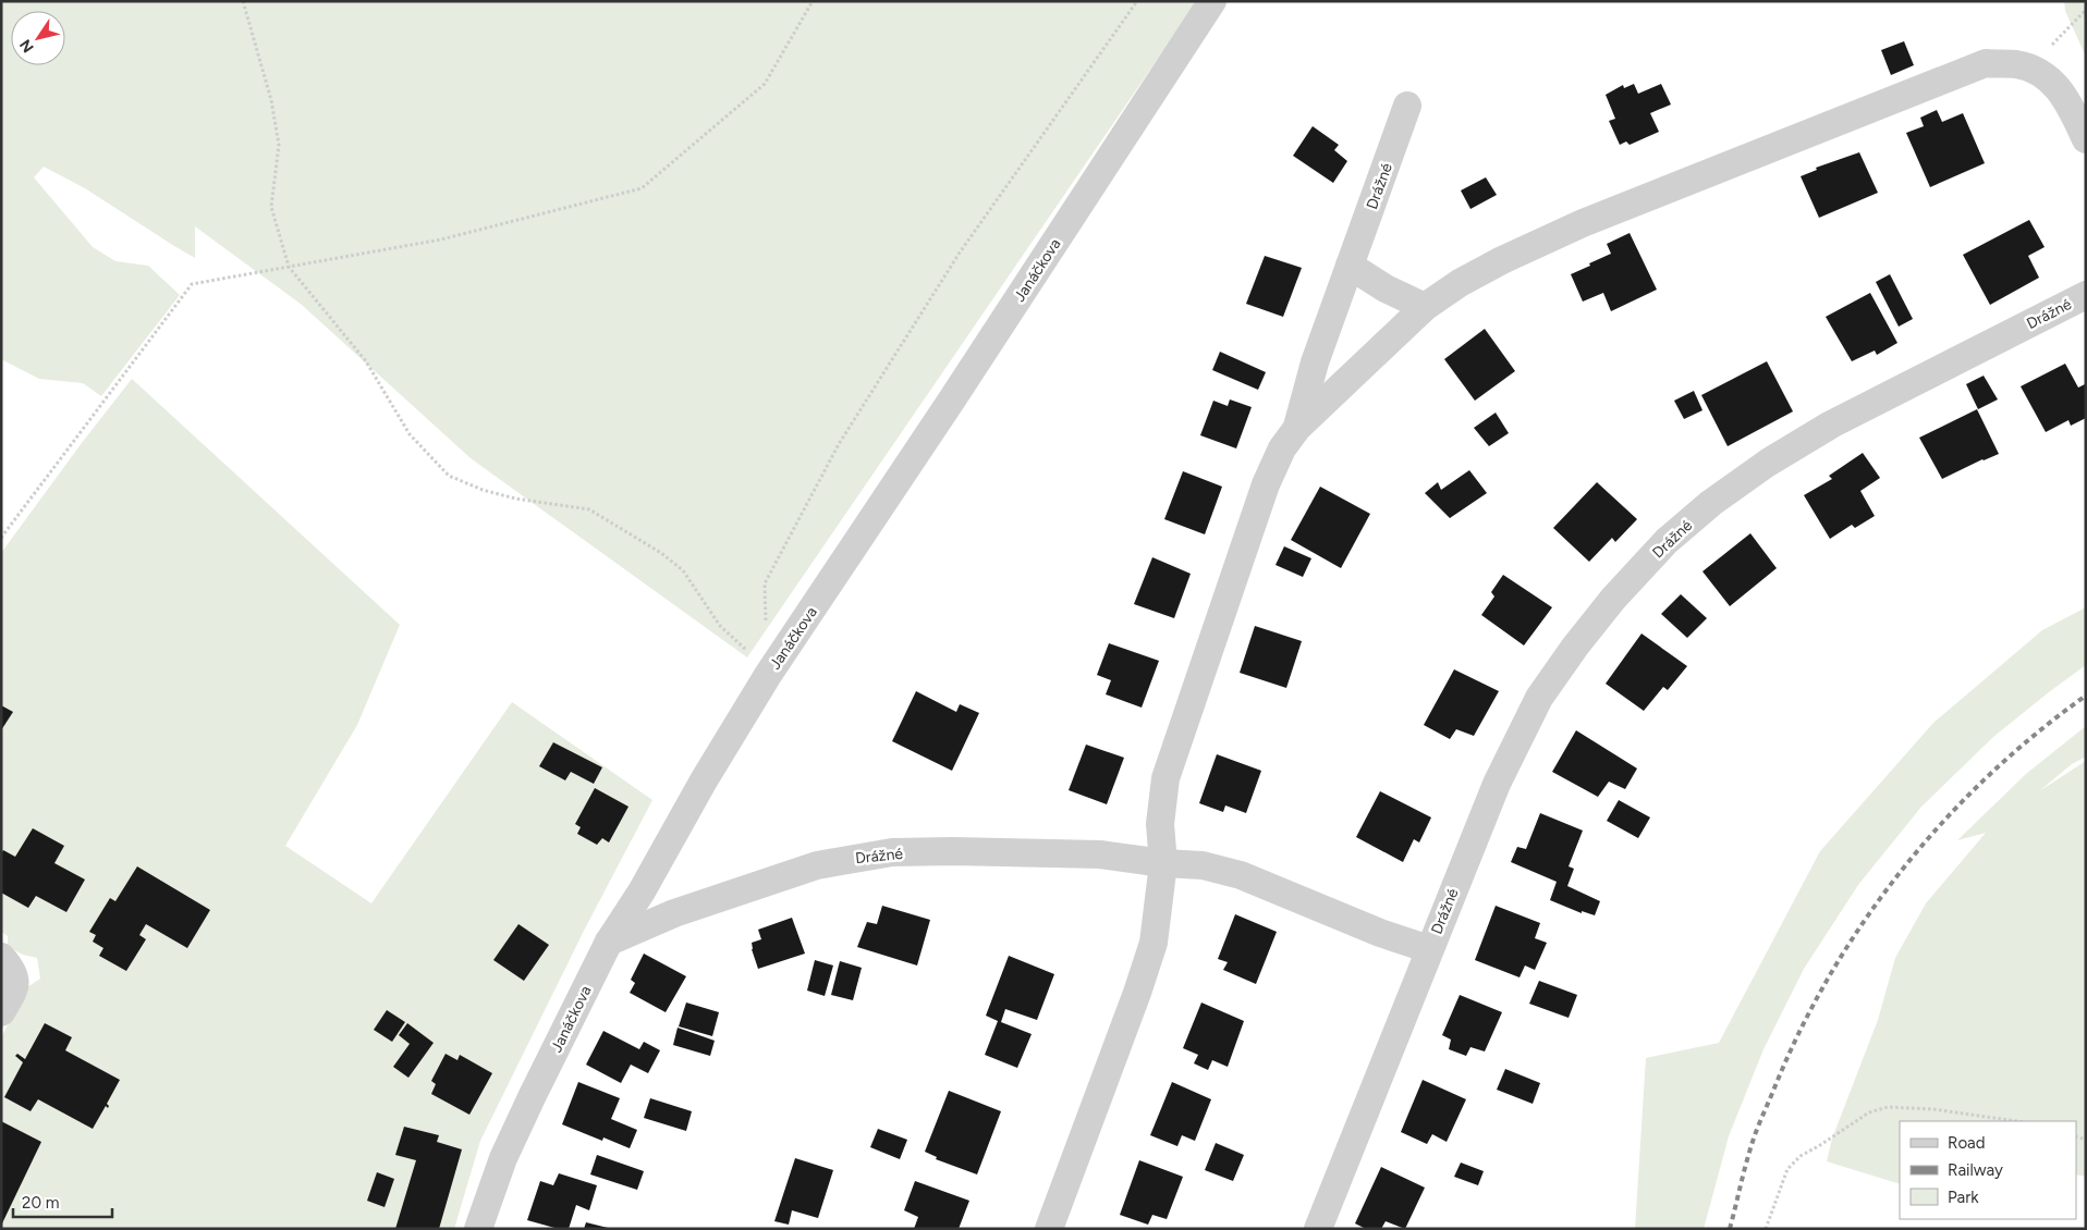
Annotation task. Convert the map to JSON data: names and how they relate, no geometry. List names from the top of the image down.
{
  "streets": {
    "street": ["Drážné", "Janáčkova"]
  },
  "crossings": [
    ["Drážné", "Janáčkova"]
  ],
  "legend": ["Road", "Railway", "Park"],
  "scale_bar": "20 m",
  "north": "bottom left"
}
